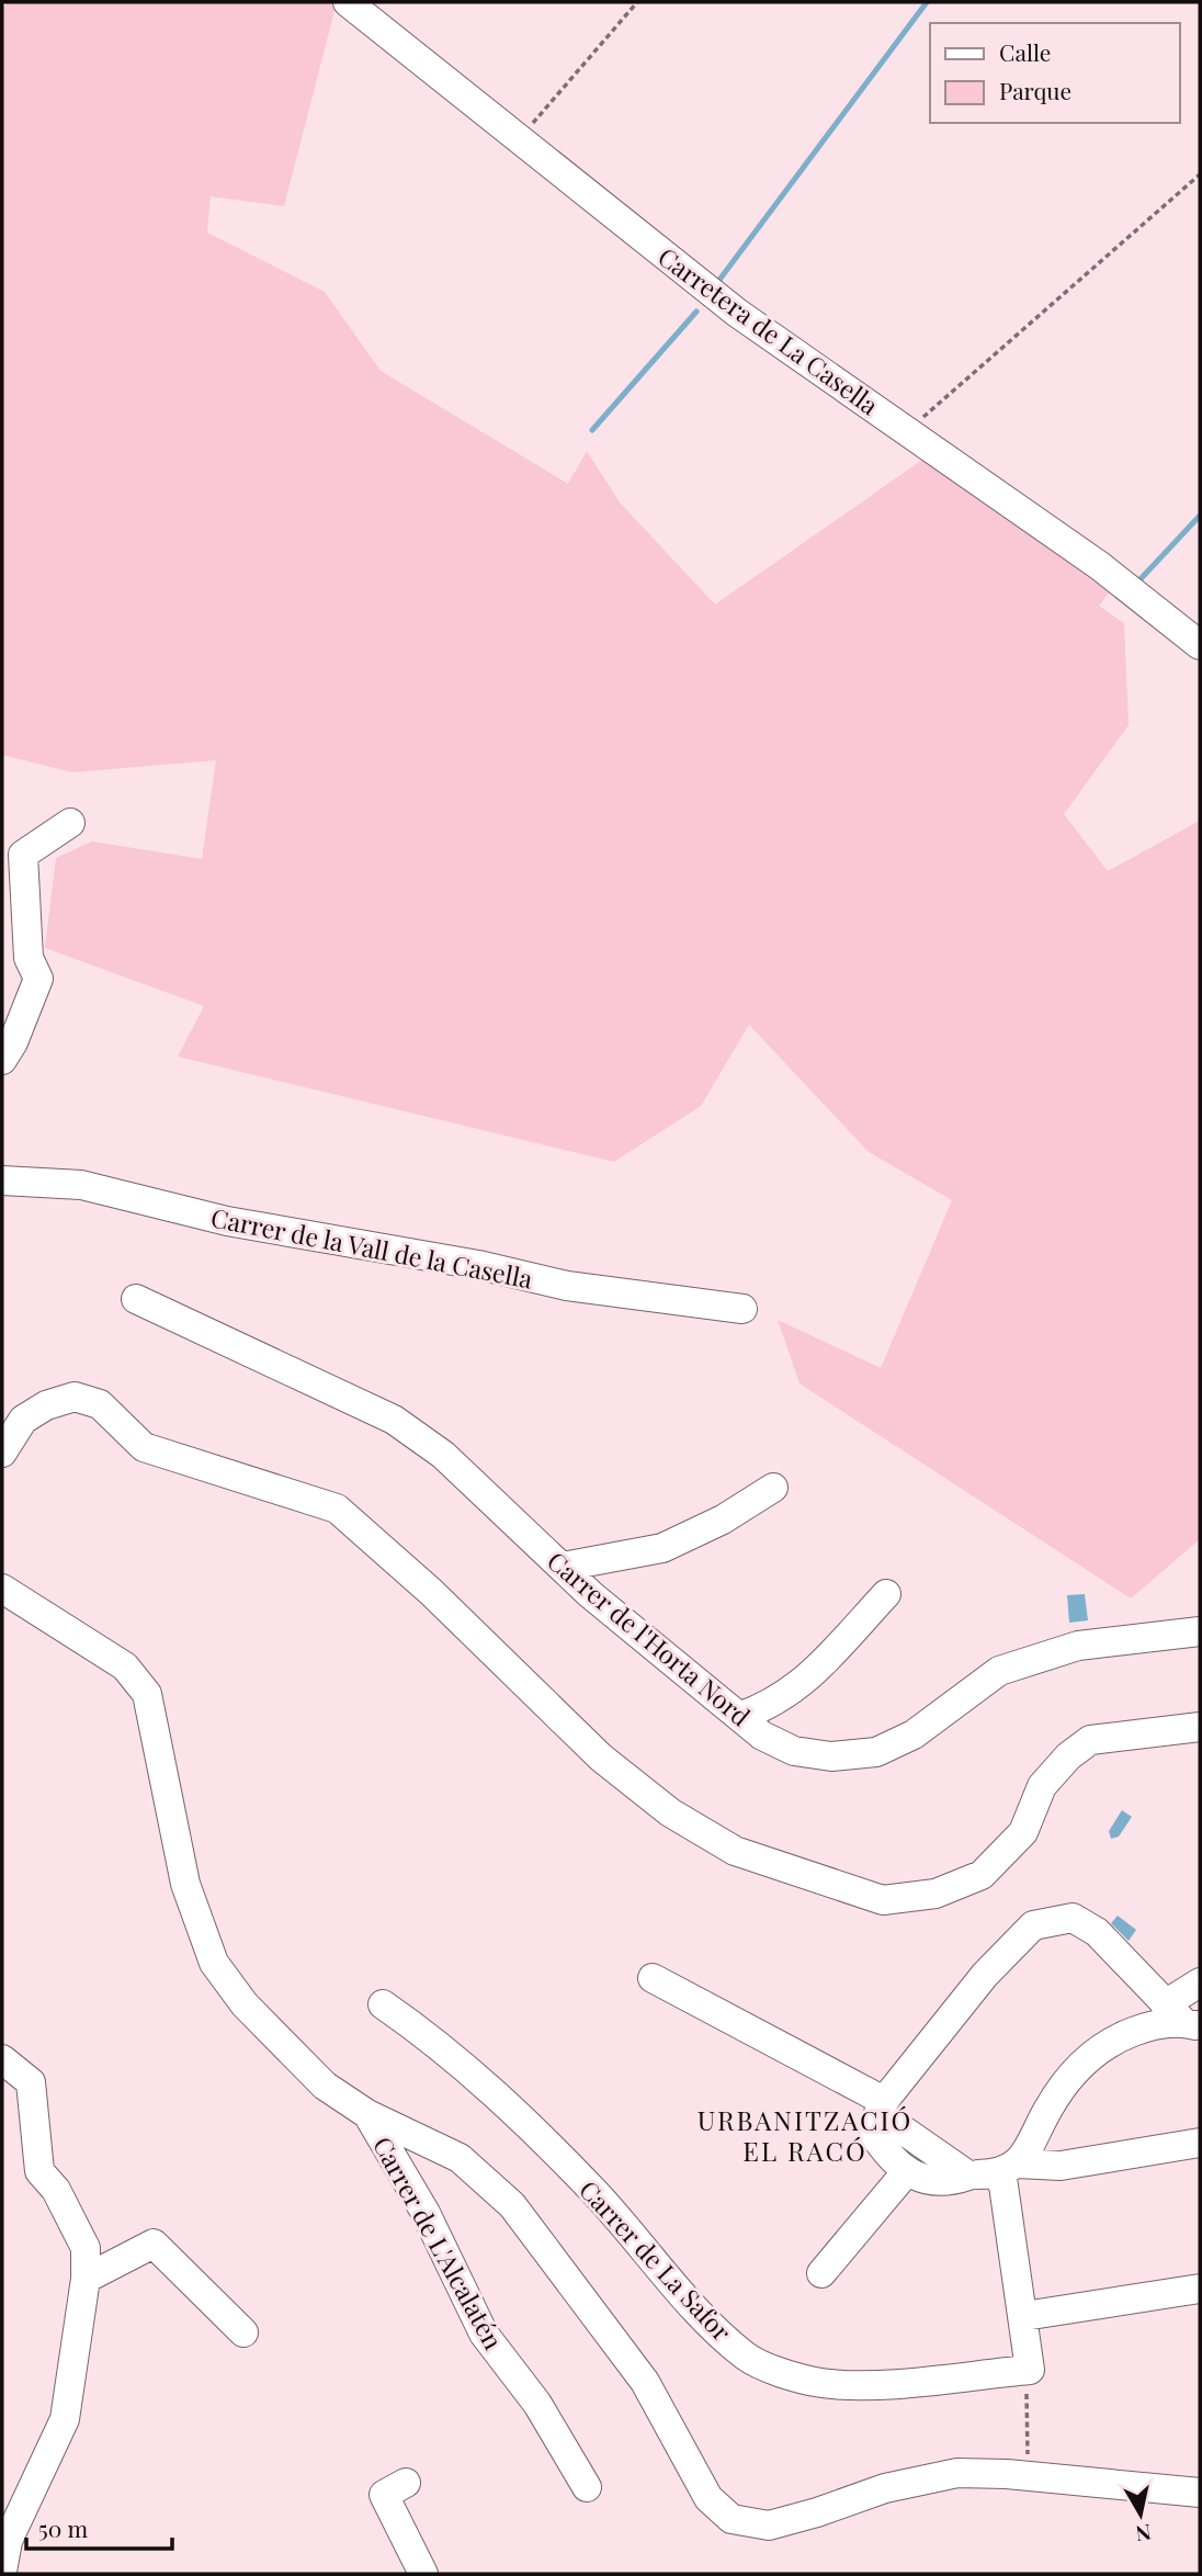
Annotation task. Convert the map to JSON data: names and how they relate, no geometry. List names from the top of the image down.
{
  "streets": {
    "street": [
      "Carretera de La Casella",
      "Carrer de la Vall de la Casella",
      "Carrer de l'Horta Nord",
      "Carrer de L'Alcalatén",
      "Carrer de La Safor"
    ]
  },
  "districts": ["URBANITZACIÓ EL RACÓ"],
  "legend": ["Calle", "Parque"],
  "scale_bar": "50 m",
  "north": "bottom"
}
